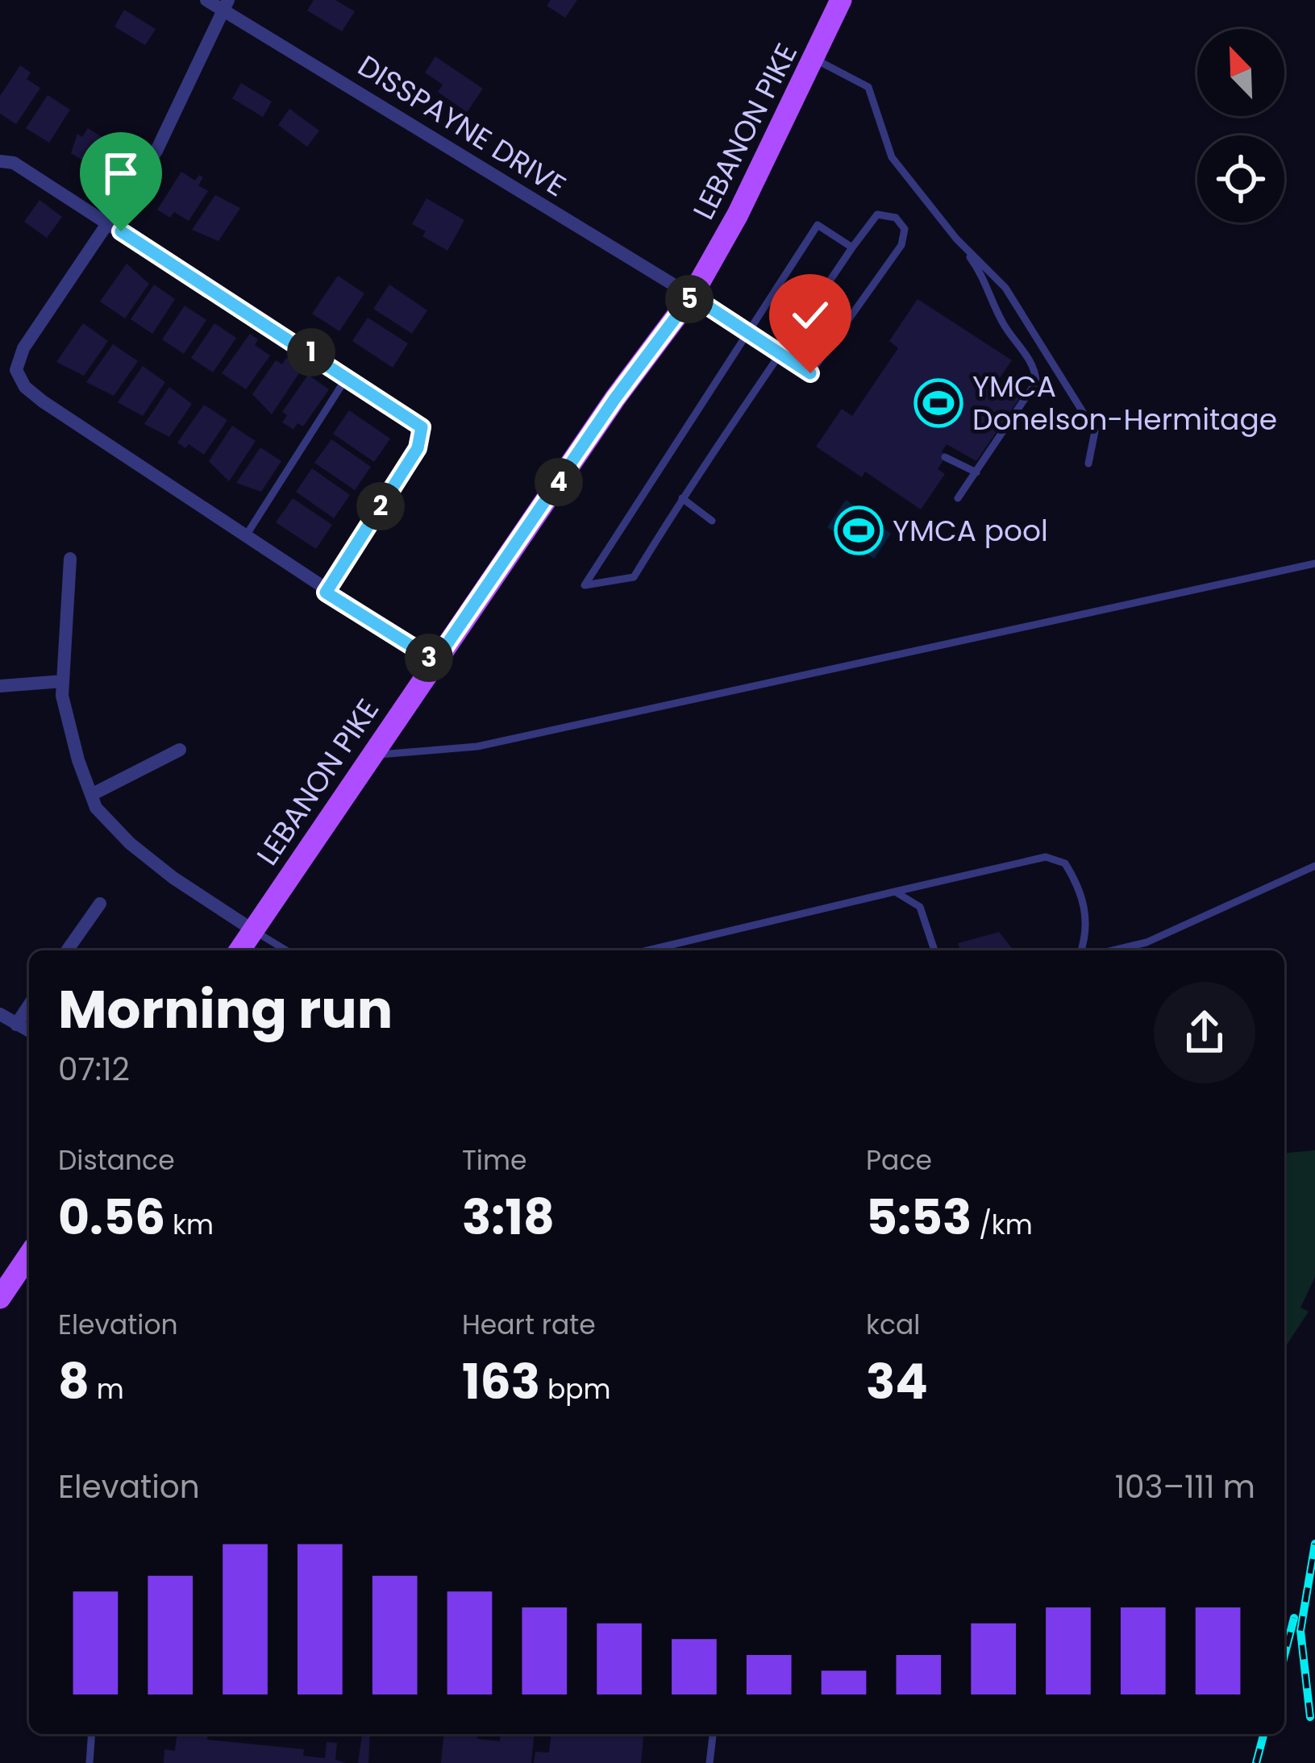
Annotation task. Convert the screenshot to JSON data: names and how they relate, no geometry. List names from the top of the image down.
{
  "streets": {
    "main road": ["LEBANON PIKE"],
    "street": ["DISSPAYNE DRIVE"]
  },
  "crossings": [
    ["DISSPAYNE DRIVE", "LEBANON PIKE"]
  ],
  "places": {
    "sports": ["YMCA Donelson-Hermitage", "YMCA pool"]
  },
  "north": "top left",
  "page": {
    "pins": [
      "5",
      "1",
      "4",
      "2",
      "3"
    ],
    "heading": ["Morning run", "07:12"],
    "stats": [
      ["Distance", "0.56 km"],
      ["Time", "3:18"],
      ["Pace", "5:53 /km"],
      ["Elevation", "8 m"],
      ["Heart rate", "163 bpm"],
      ["kcal", "34"]
    ],
    "chart": ["Elevation", "103–111 m"]
  }
}
